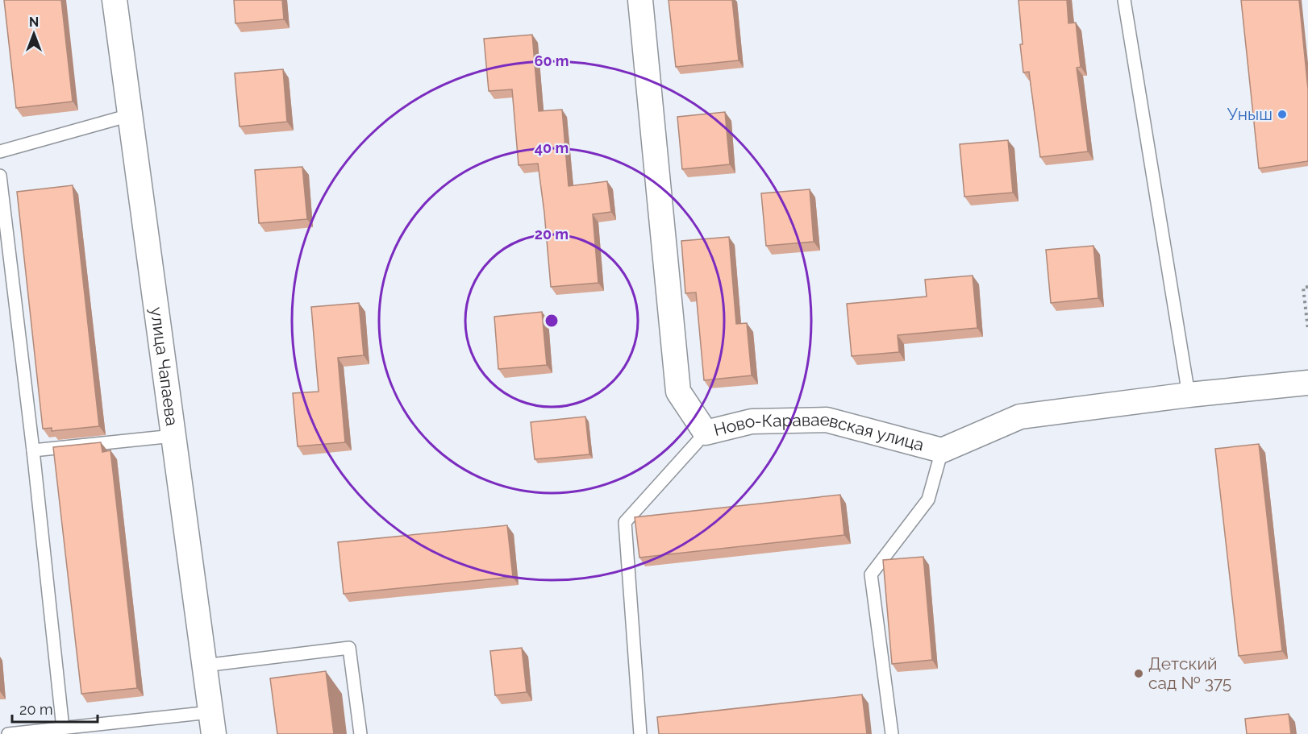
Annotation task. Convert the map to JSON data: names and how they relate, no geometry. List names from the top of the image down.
{
  "streets": {
    "street": ["улица Чапаева", "Ново-Караваевская улица"]
  },
  "places": ["Уныш", "Детский сад № 375"],
  "scale_bar": "20 m",
  "north": "top",
  "rings": ["60 m", "40 m", "20 m"]
}
